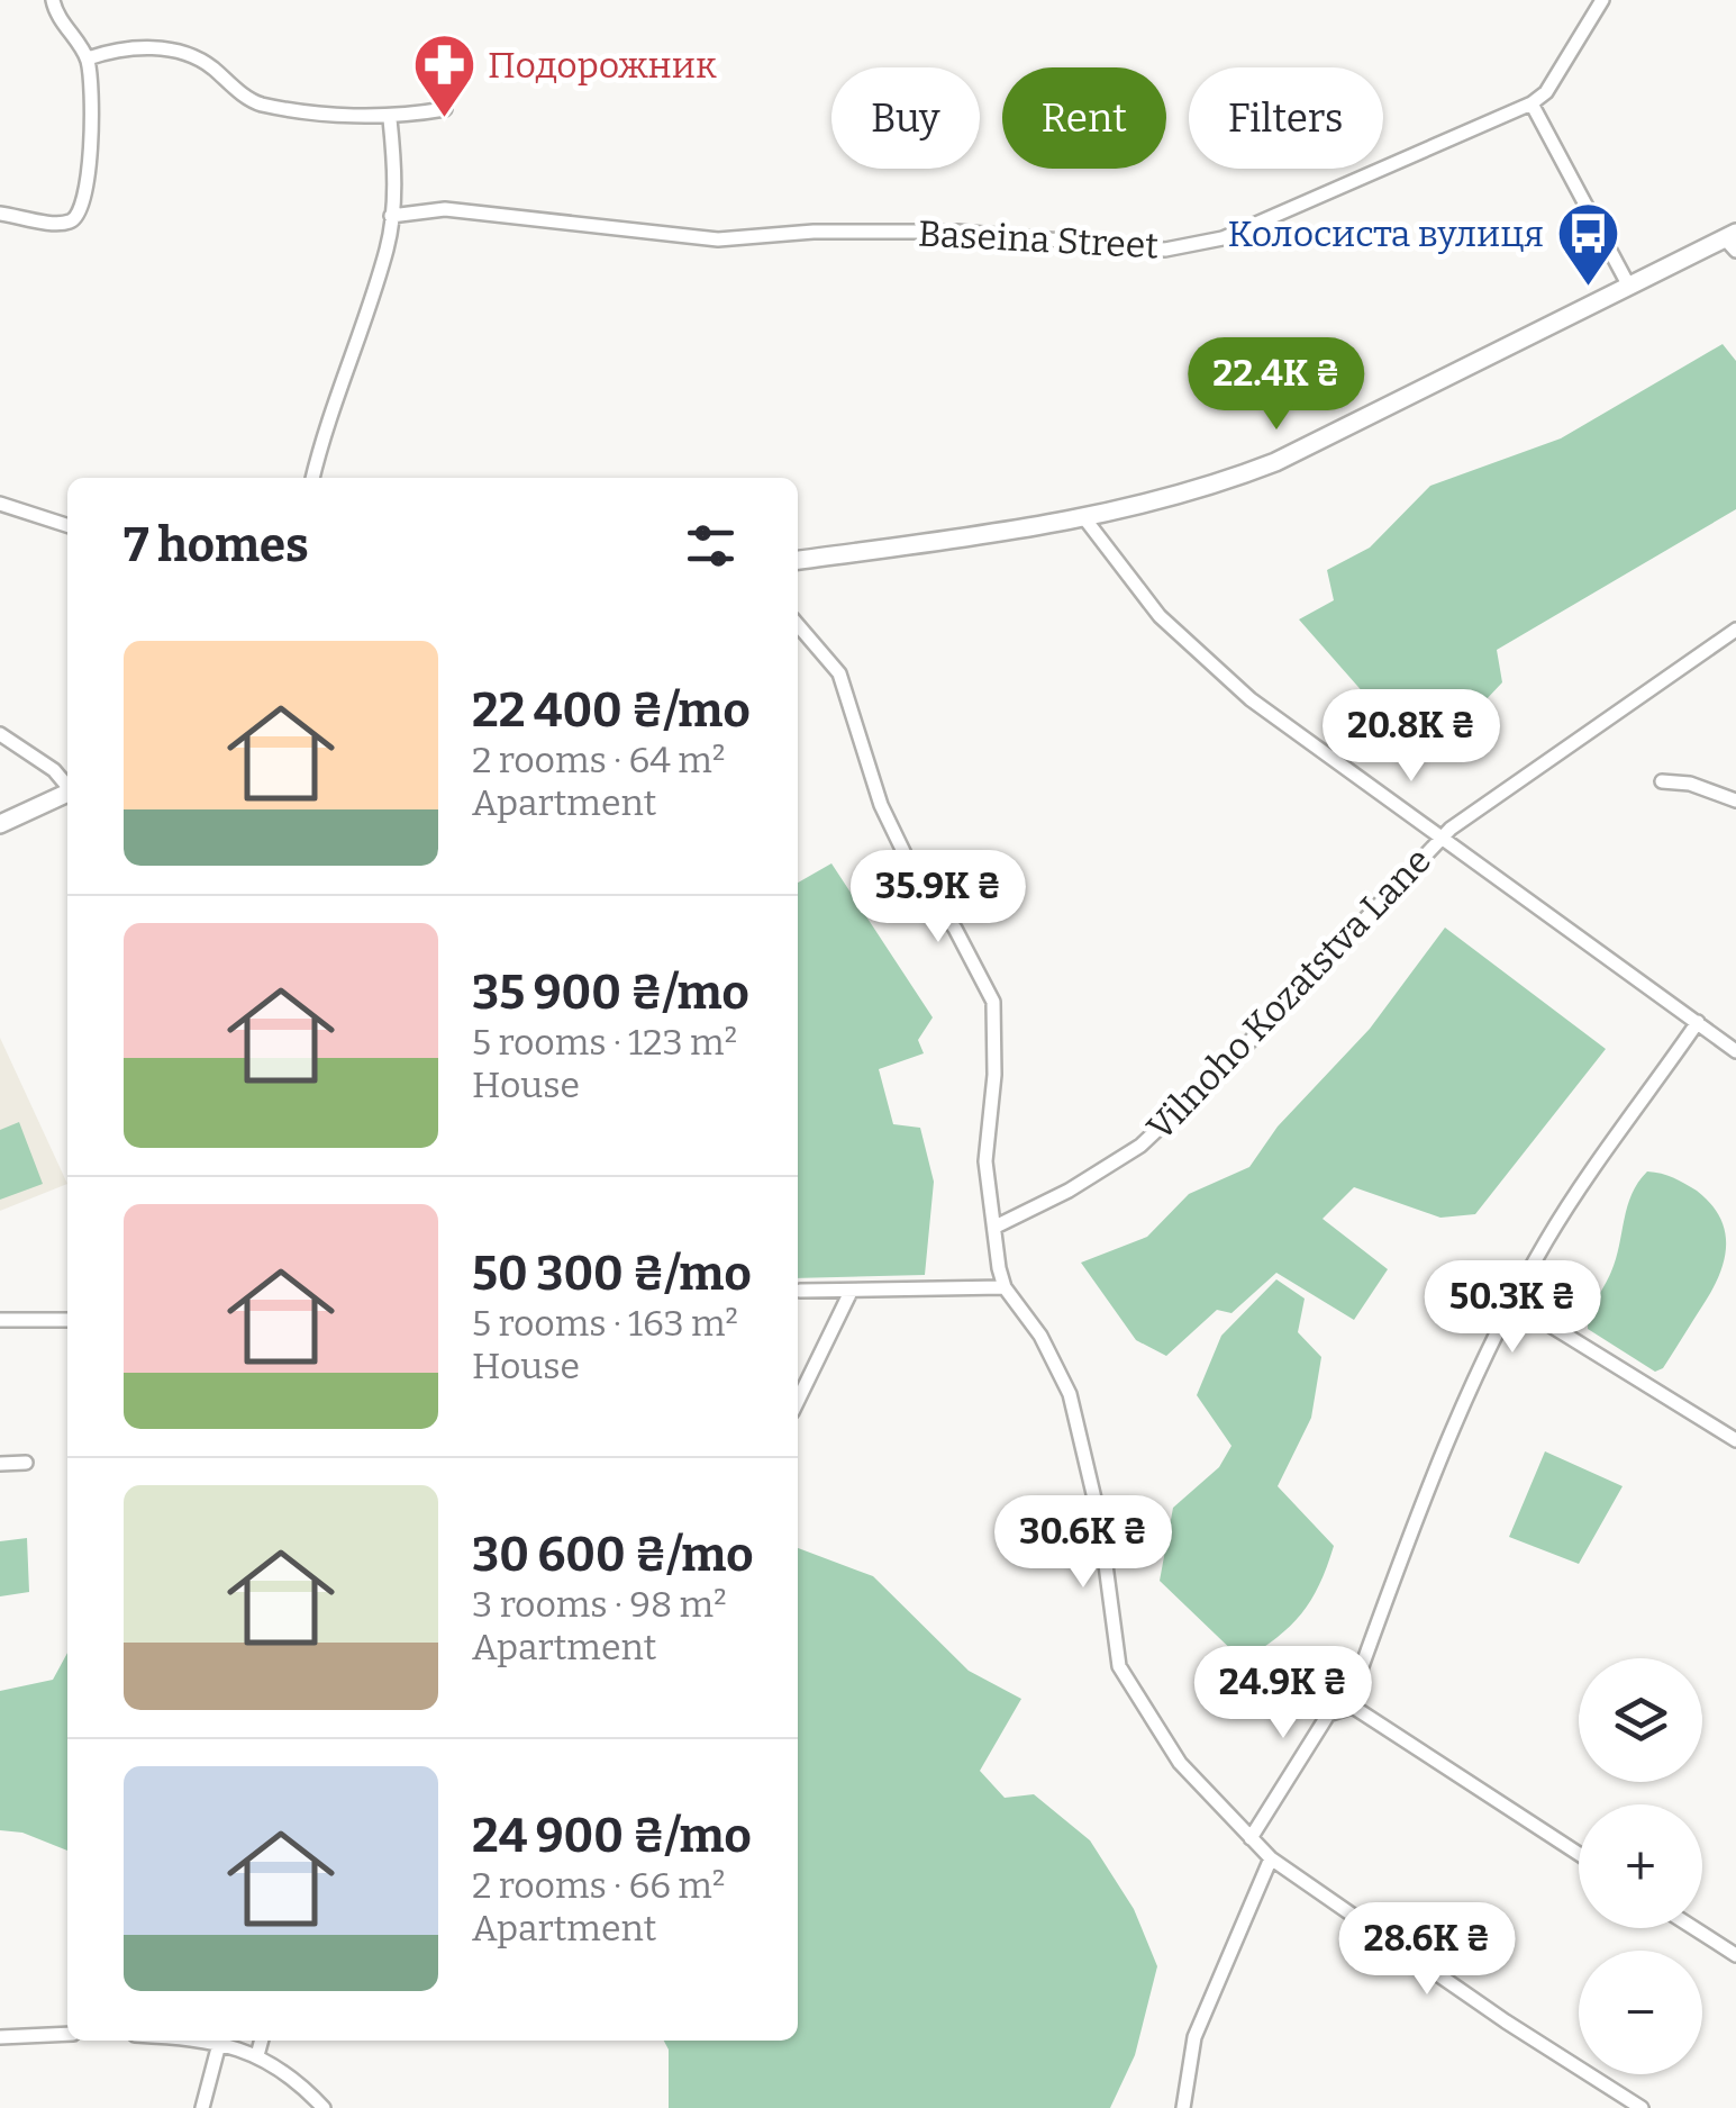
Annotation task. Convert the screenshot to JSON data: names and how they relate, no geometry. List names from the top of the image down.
{
  "streets": {
    "street": ["Baseina Street", "Vilnoho Kozatstva Lane"]
  },
  "places": {
    "pharmacy": ["Подорожник"],
    "bus stop": ["Колосиста вулиця"]
  },
  "page": {
    "chip": ["Buy", "Rent", "Filters"],
    "price": [
      "22.4K ₴",
      "20.8K ₴",
      "35.9K ₴",
      "50.3K ₴",
      "30.6K ₴",
      "24.9K ₴",
      "28.6K ₴"
    ],
    "heading": "7 homes",
    "list": [
      {
        "name": "22 400 ₴/mo",
        "note": "2 rooms · 64 m² · Apartment"
      },
      {
        "name": "35 900 ₴/mo",
        "note": "5 rooms · 123 m² · House"
      },
      {
        "name": "50 300 ₴/mo",
        "note": "5 rooms · 163 m² · House"
      },
      {
        "name": "30 600 ₴/mo",
        "note": "3 rooms · 98 m² · Apartment"
      },
      {
        "name": "24 900 ₴/mo",
        "note": "2 rooms · 66 m² · Apartment"
      }
    ],
    "map_buttons": ["+", "−"]
  }
}
